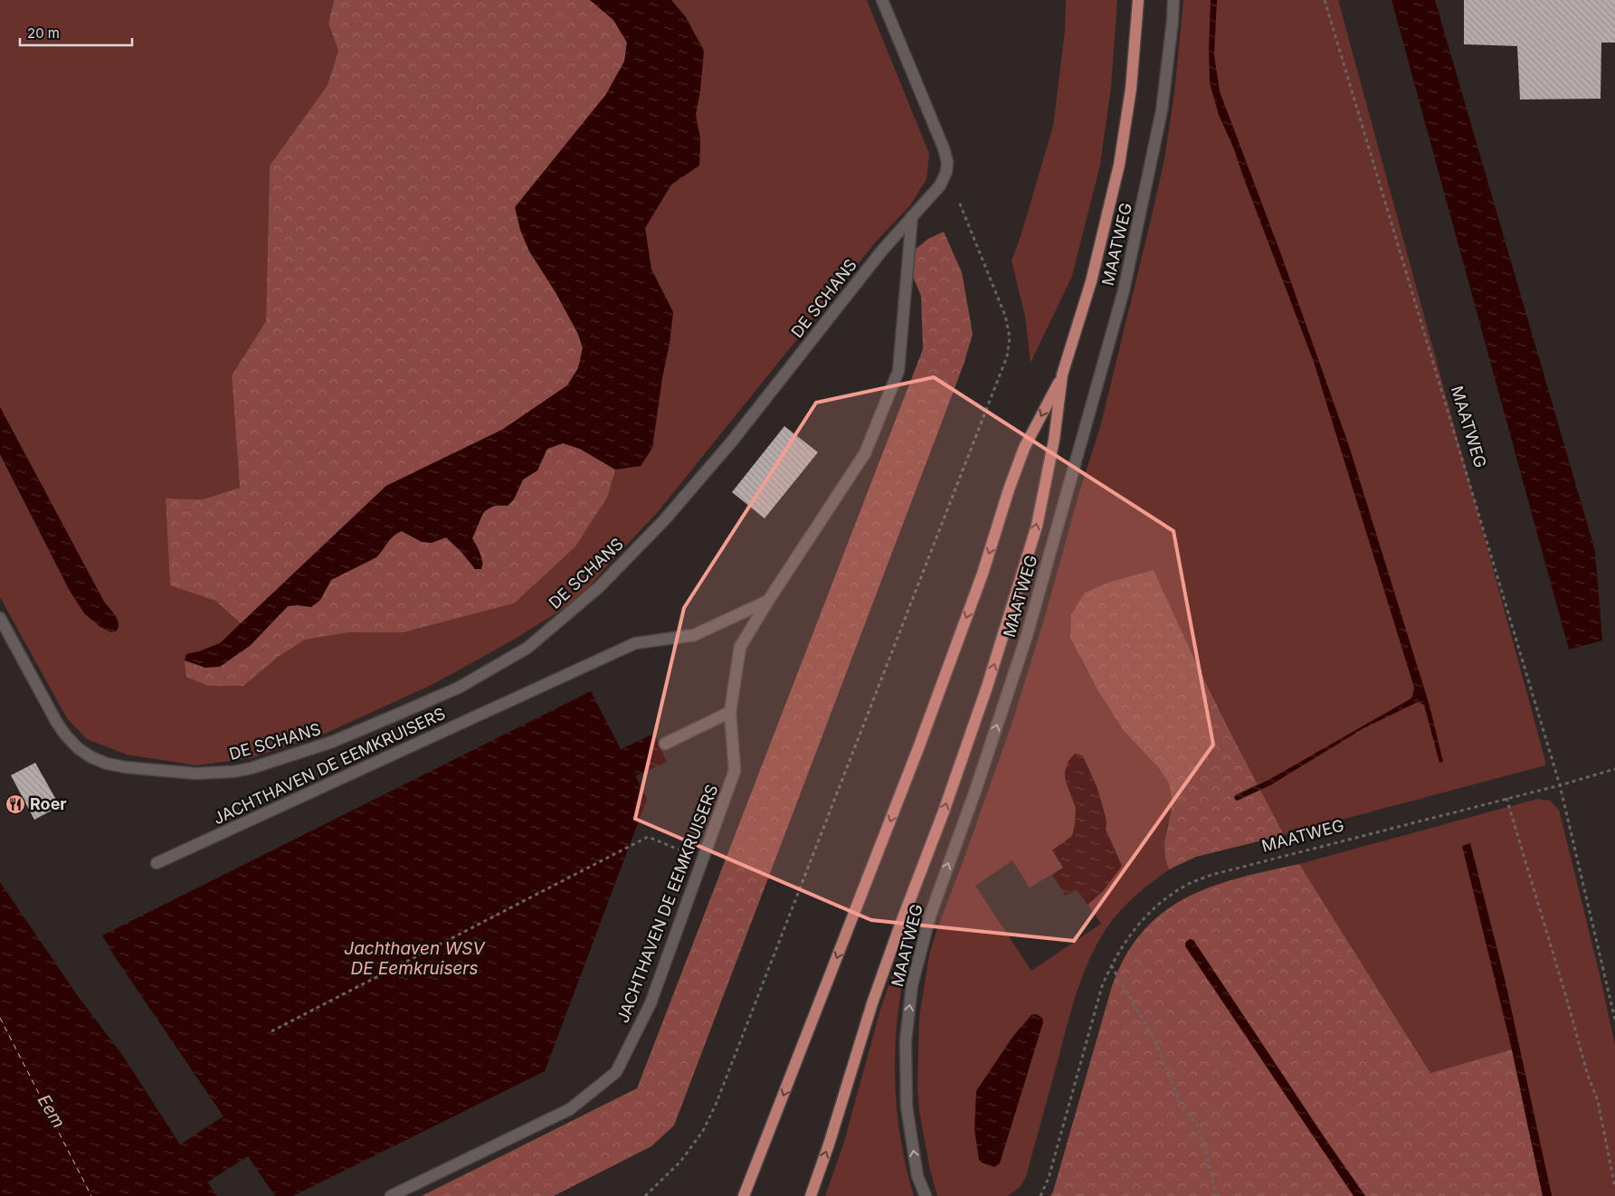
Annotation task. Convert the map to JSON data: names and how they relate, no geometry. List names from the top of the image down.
{
  "streets": {
    "main road": ["MAATWEG"],
    "street": ["DE SCHANS", "JACHTHAVEN DE EEMKRUISERS"]
  },
  "crossings": [
    ["DE SCHANS", "JACHTHAVEN DE EEMKRUISERS"]
  ],
  "water": ["Jachthaven WSV DE Eemkruisers", "Eem"],
  "places": {
    "restaurant": ["Roer"]
  },
  "scale_bar": "20 m"
}
